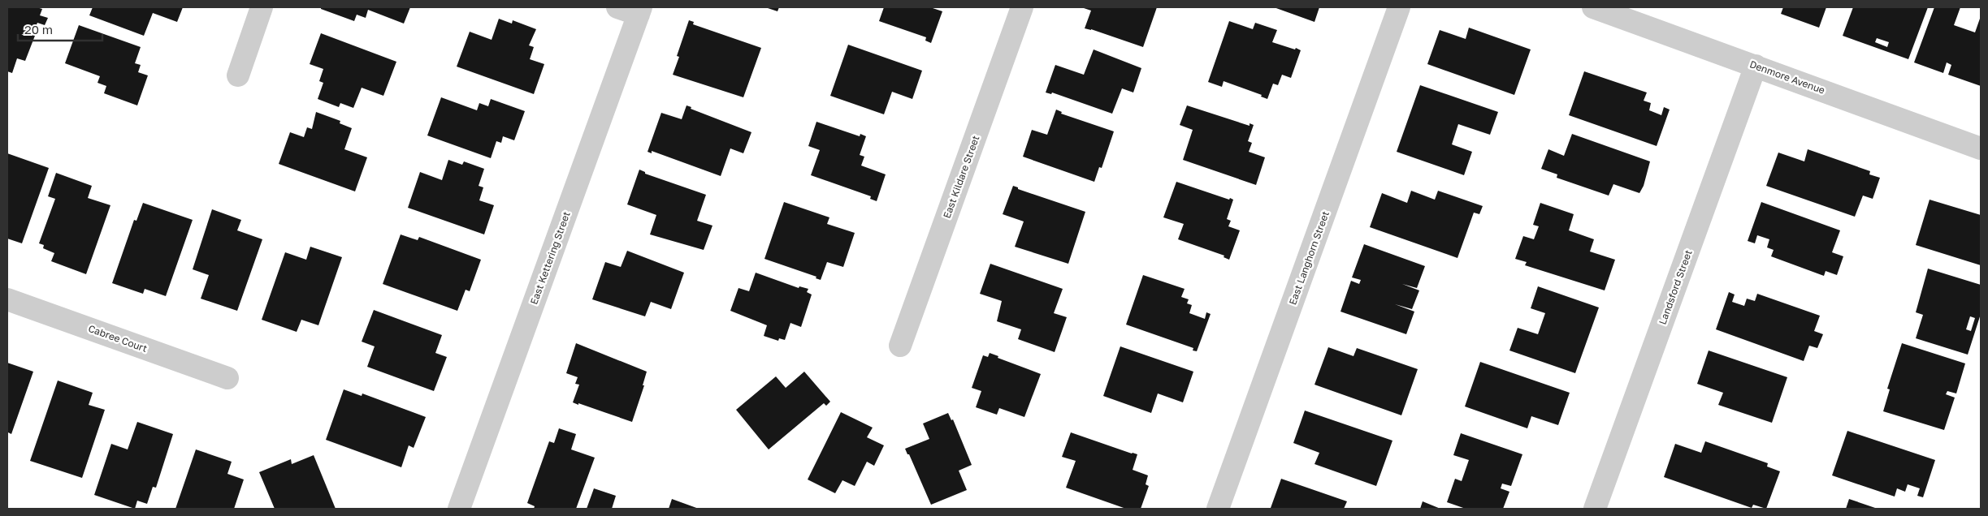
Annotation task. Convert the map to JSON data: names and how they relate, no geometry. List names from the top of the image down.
{
  "streets": {
    "street": [
      "Denmore Avenue",
      "East Kildare Street",
      "East Kettering Street",
      "East Langhorn Street",
      "Landsford Street",
      "Cabree Court"
    ]
  },
  "crossings": [
    ["Denmore Avenue", "Landsford Street"]
  ],
  "scale_bar": "20 m"
}
